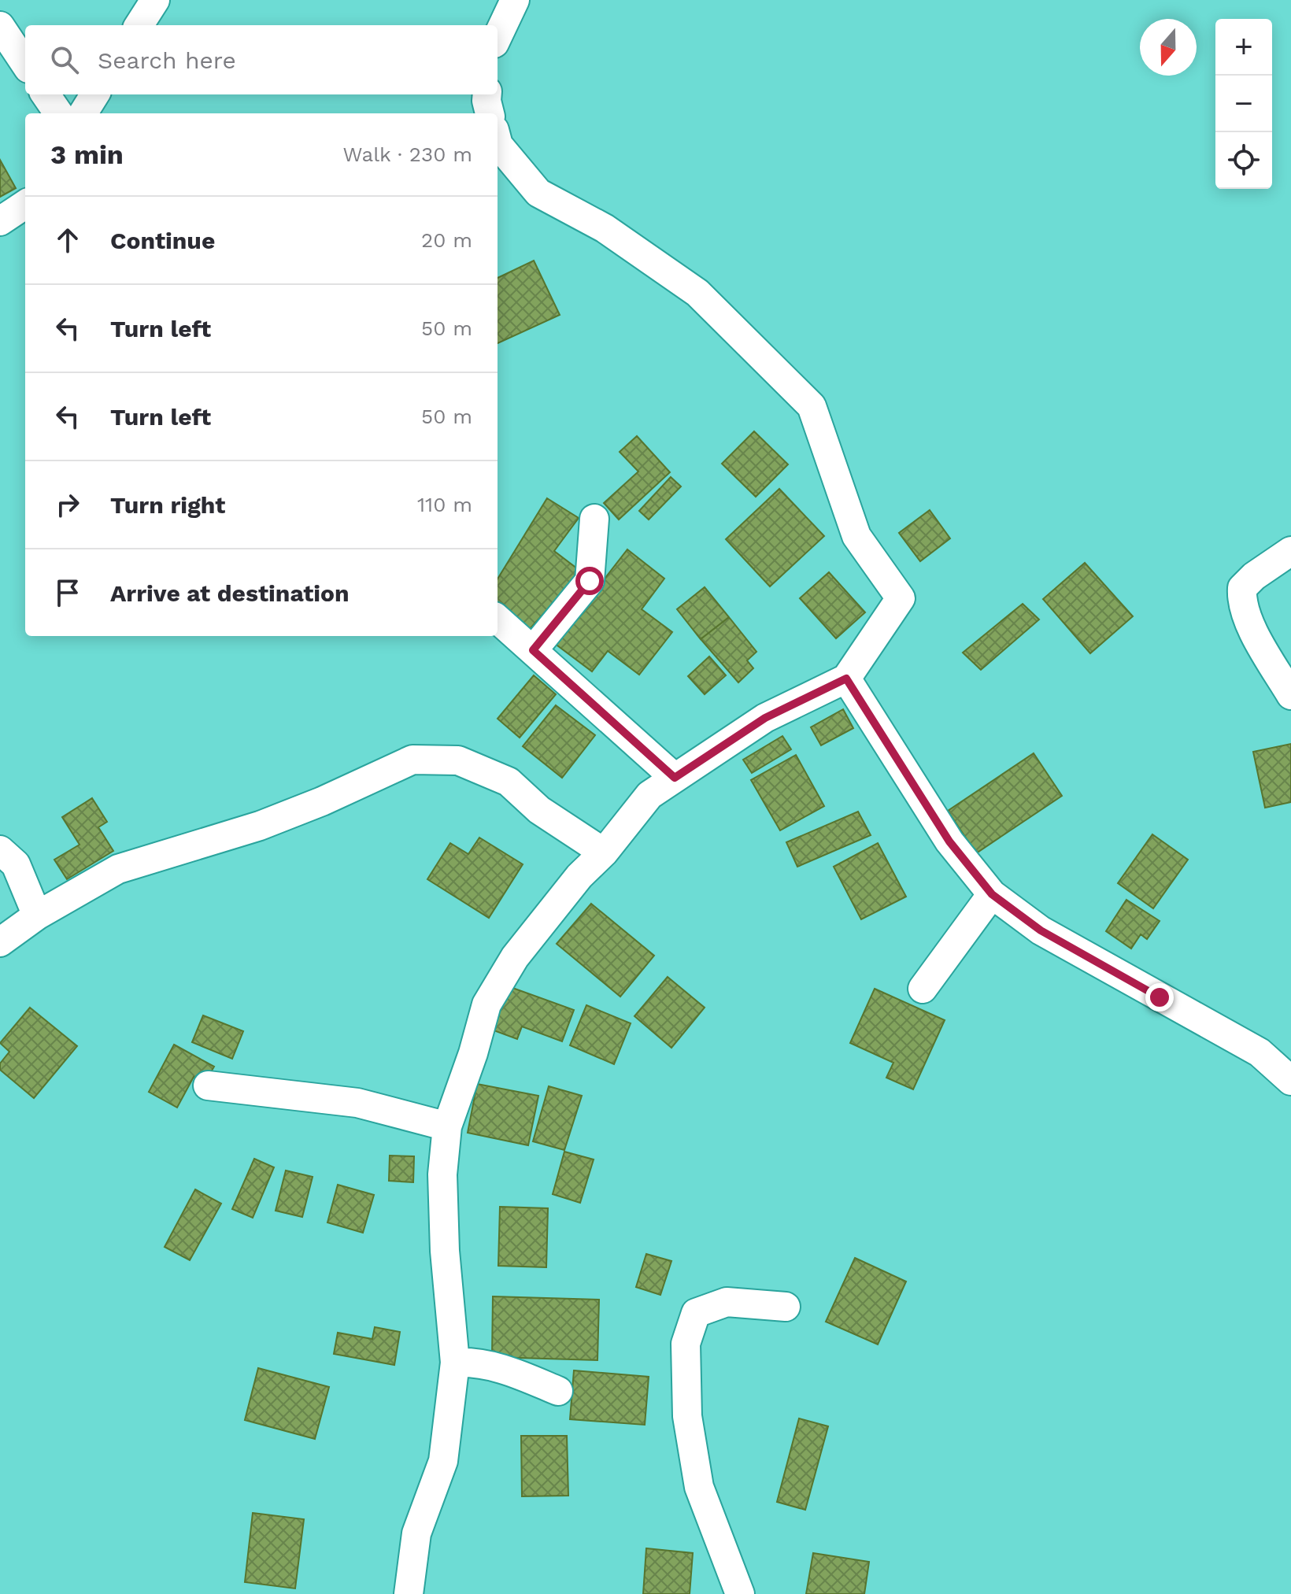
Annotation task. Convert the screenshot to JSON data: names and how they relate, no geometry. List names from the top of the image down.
{
  "north": "bottom",
  "page": {
    "map_buttons": ["+", "−"],
    "search": "Search here",
    "heading": ["3 min", "Walk · 230 m"],
    "list": [
      ["Continue", "20 m"],
      ["Turn left", "50 m"],
      ["Turn left", "50 m"],
      ["Turn right", "110 m"],
      "Arrive at destination"
    ]
  }
}
